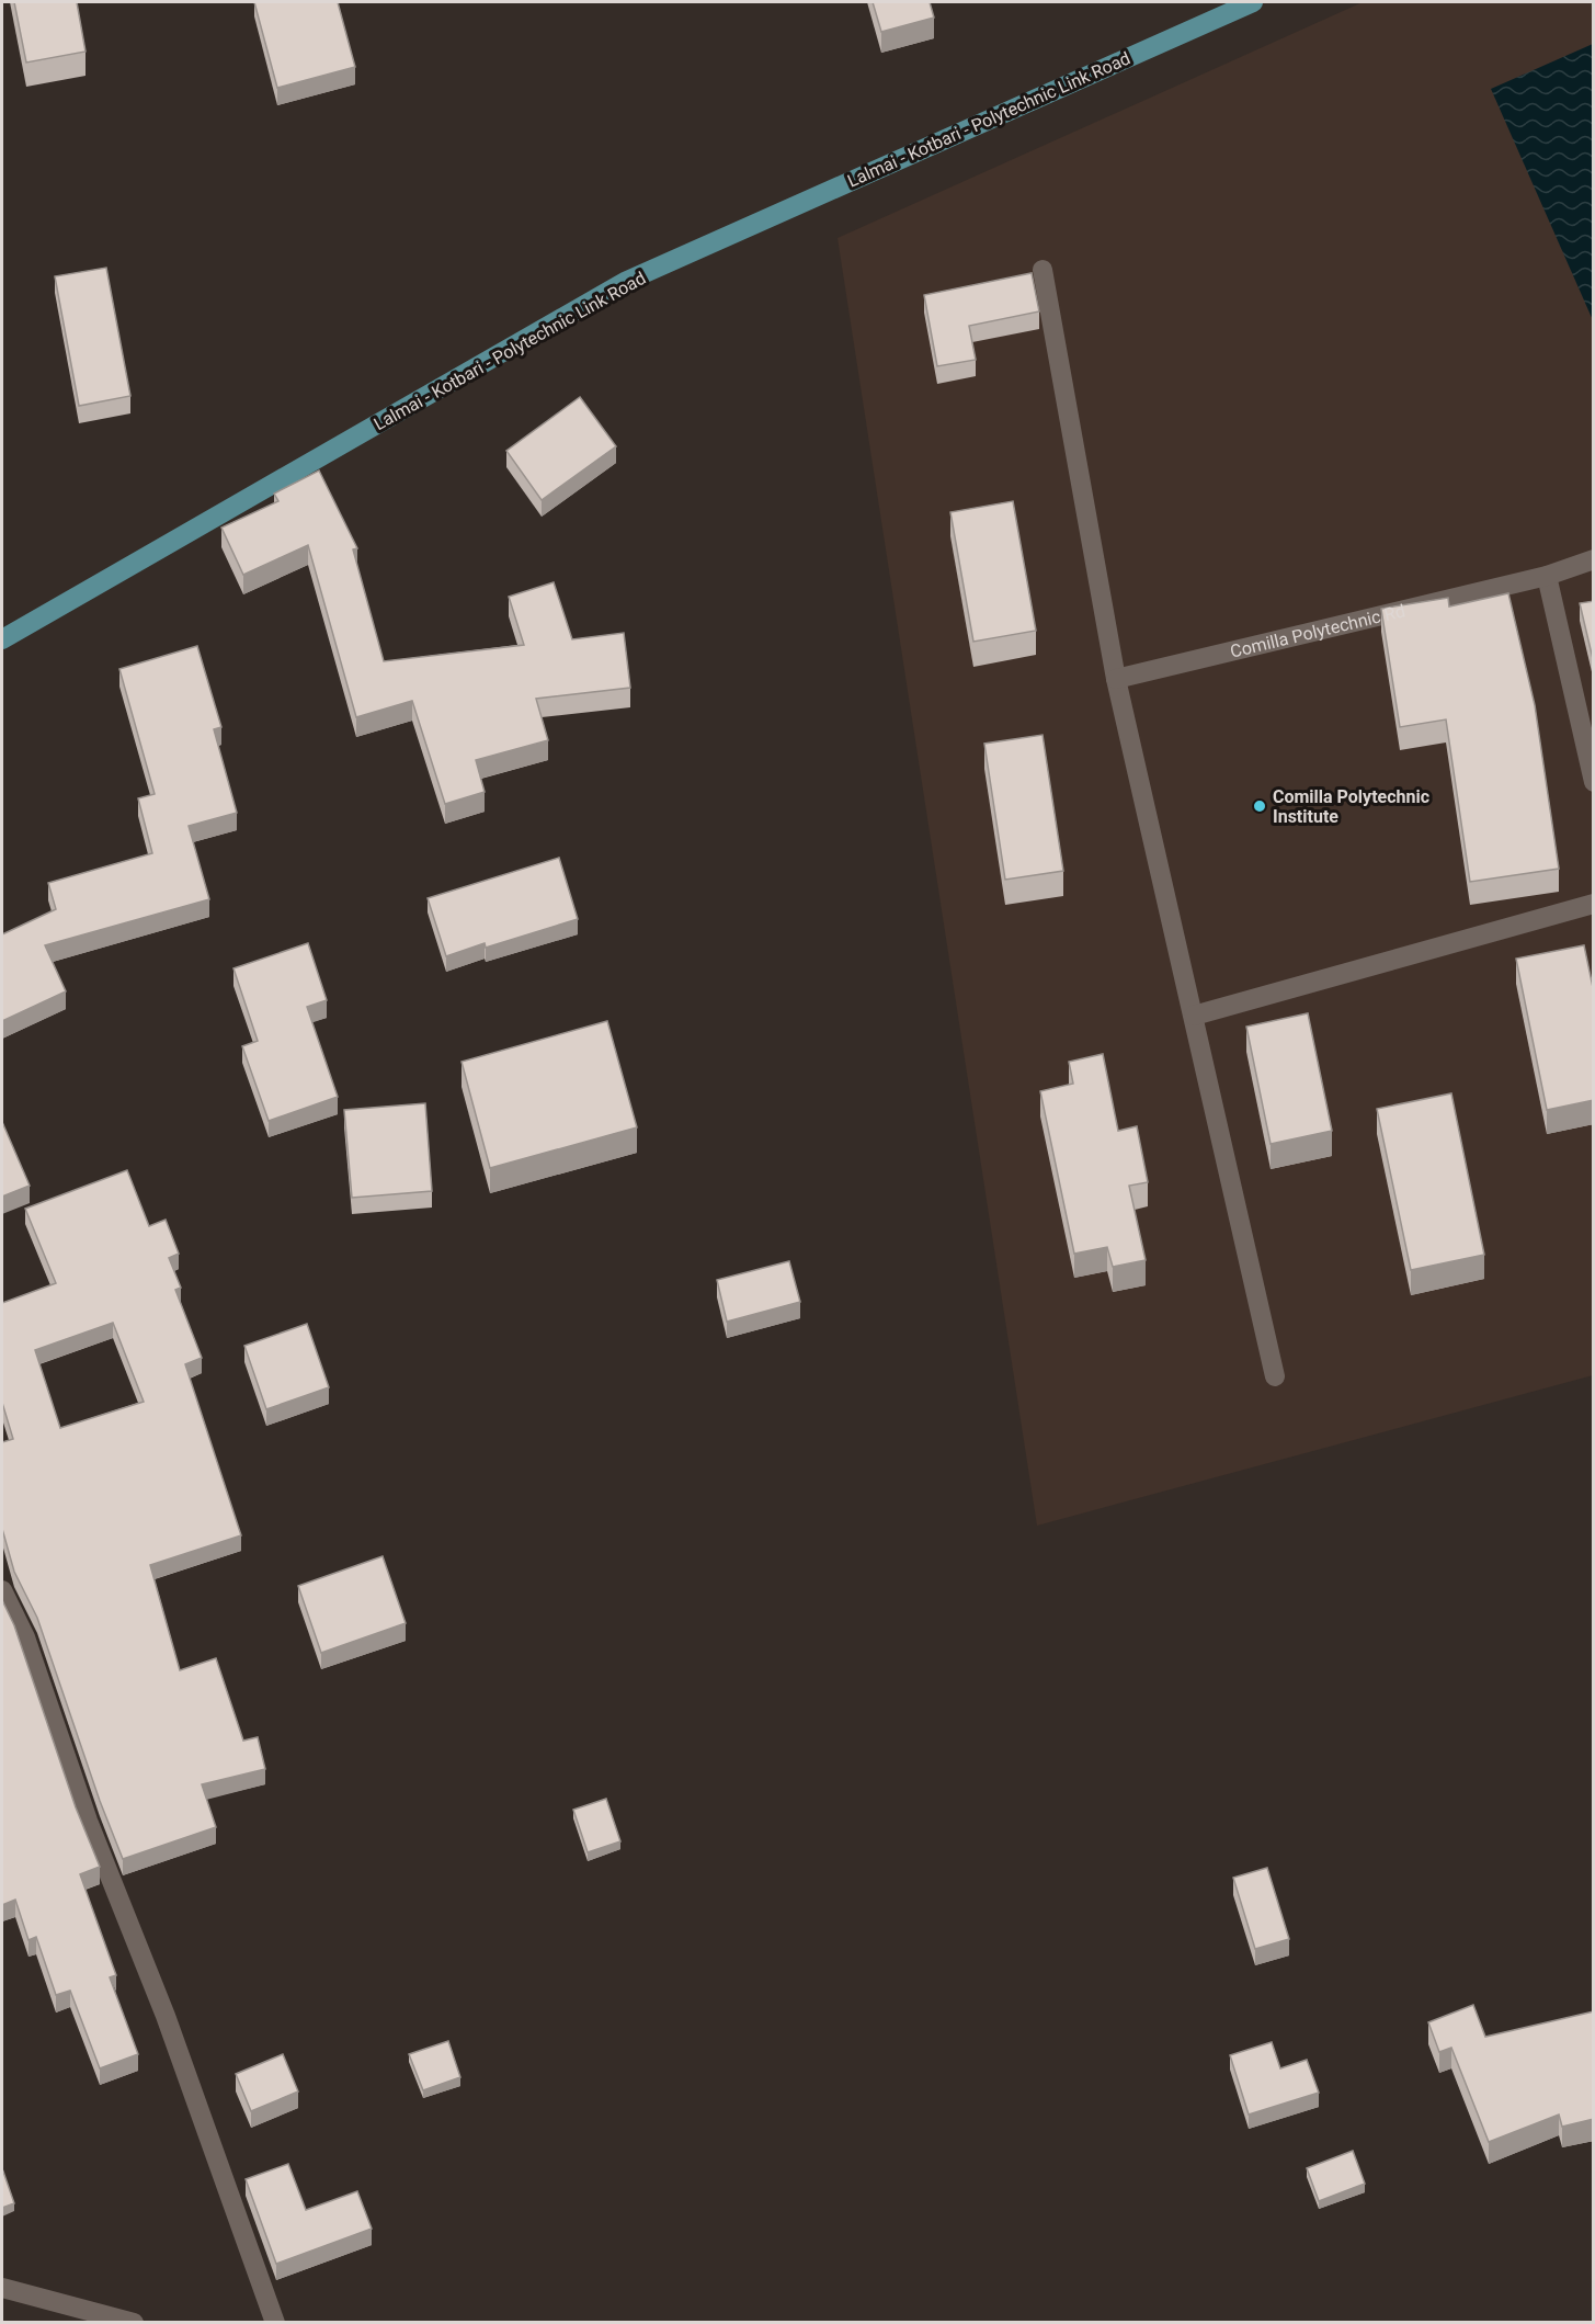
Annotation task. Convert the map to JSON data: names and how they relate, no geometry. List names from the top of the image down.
{
  "streets": {
    "main road": ["Lalmai - Kotbari - Polytechnic Link Road"],
    "street": ["Comilla Polytechnic Rd"]
  },
  "places": ["Comilla Polytechnic Institute"]
}
